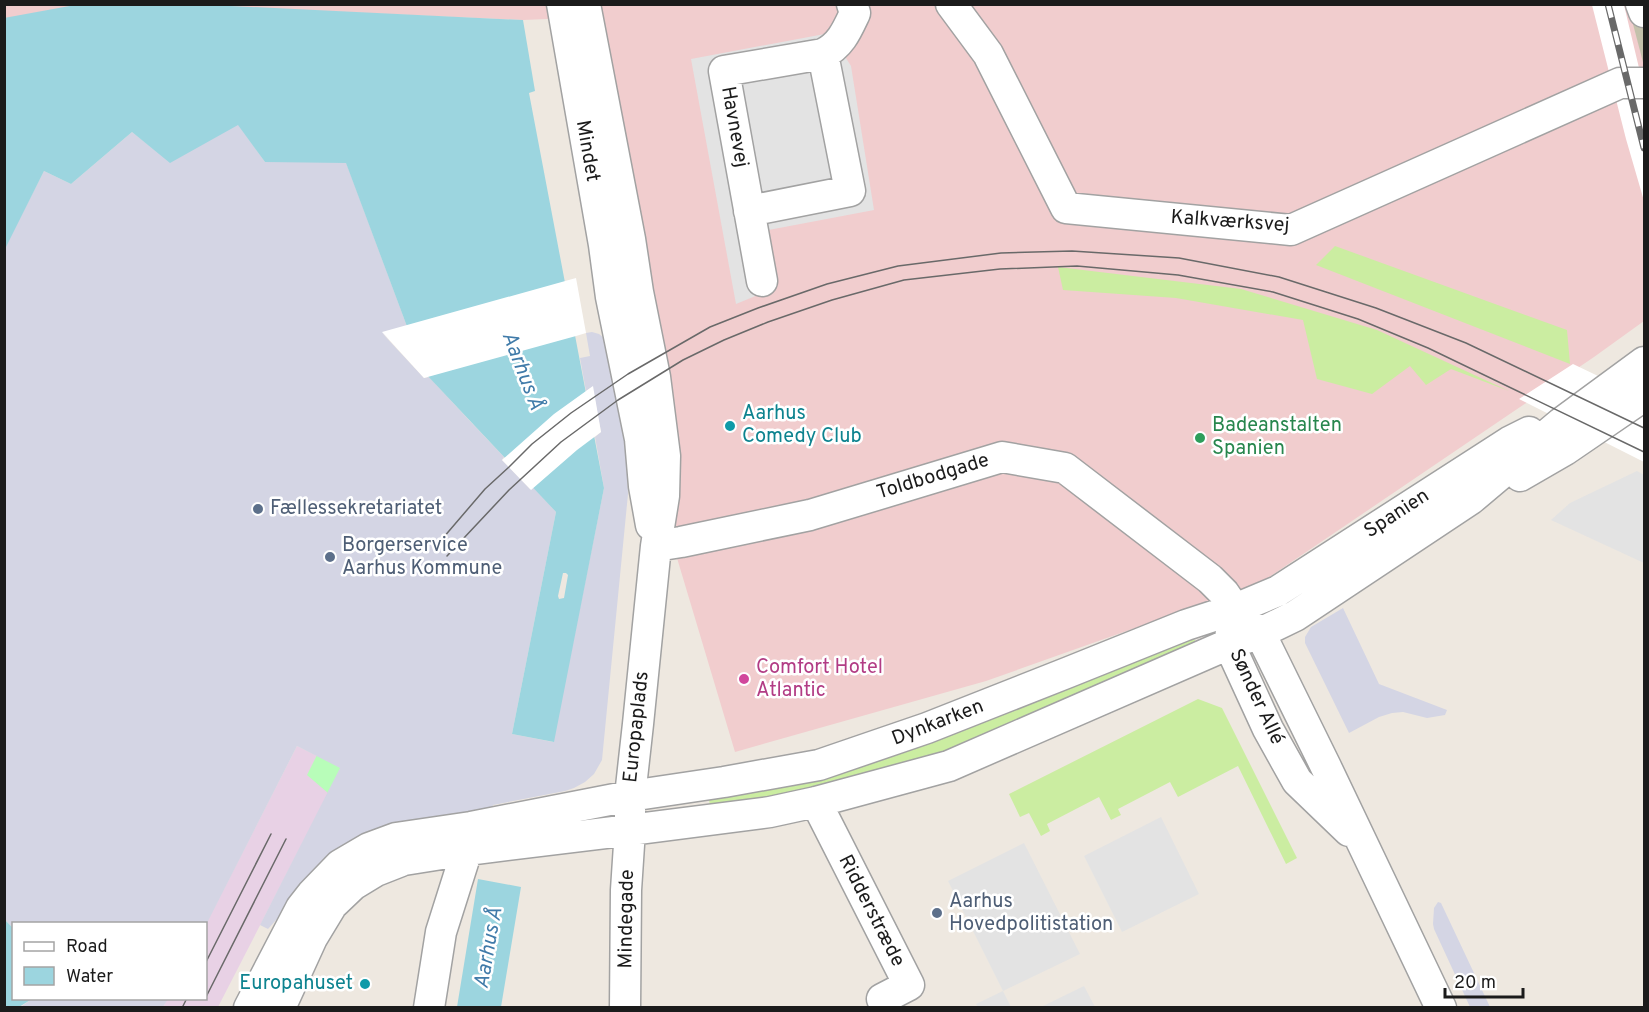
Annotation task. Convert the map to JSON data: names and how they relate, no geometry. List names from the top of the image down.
{
  "streets": {
    "street": [
      "Havnevej",
      "Mindet",
      "Kalkværksvej",
      "Toldbodgade",
      "Spanien",
      "Sønder Allé",
      "Dynkarken",
      "Europaplads",
      "Ridderstræde",
      "Mindegade"
    ]
  },
  "crossings": [
    ["Mindet", "Europaplads"],
    ["Toldbodgade", "Spanien"],
    ["Toldbodgade", "Sønder Allé"],
    ["Toldbodgade", "Dynkarken"],
    ["Toldbodgade", "Europaplads"],
    ["Spanien", "Sønder Allé"],
    ["Spanien", "Dynkarken"],
    ["Sønder Allé", "Dynkarken"],
    ["Dynkarken", "Europaplads"],
    ["Dynkarken", "Ridderstræde"],
    ["Dynkarken", "Mindegade"],
    ["Europaplads", "Mindegade"]
  ],
  "water": ["Aarhus Å"],
  "places": [
    "Aarhus Comedy Club",
    "Badeanstalten Spanien",
    "Fællessekretariatet",
    "Borgerservice Aarhus Kommune",
    "Comfort Hotel Atlantic",
    "Aarhus Hovedpolitistation",
    "Europahuset"
  ],
  "legend": ["Road", "Water"],
  "scale_bar": "20 m"
}
